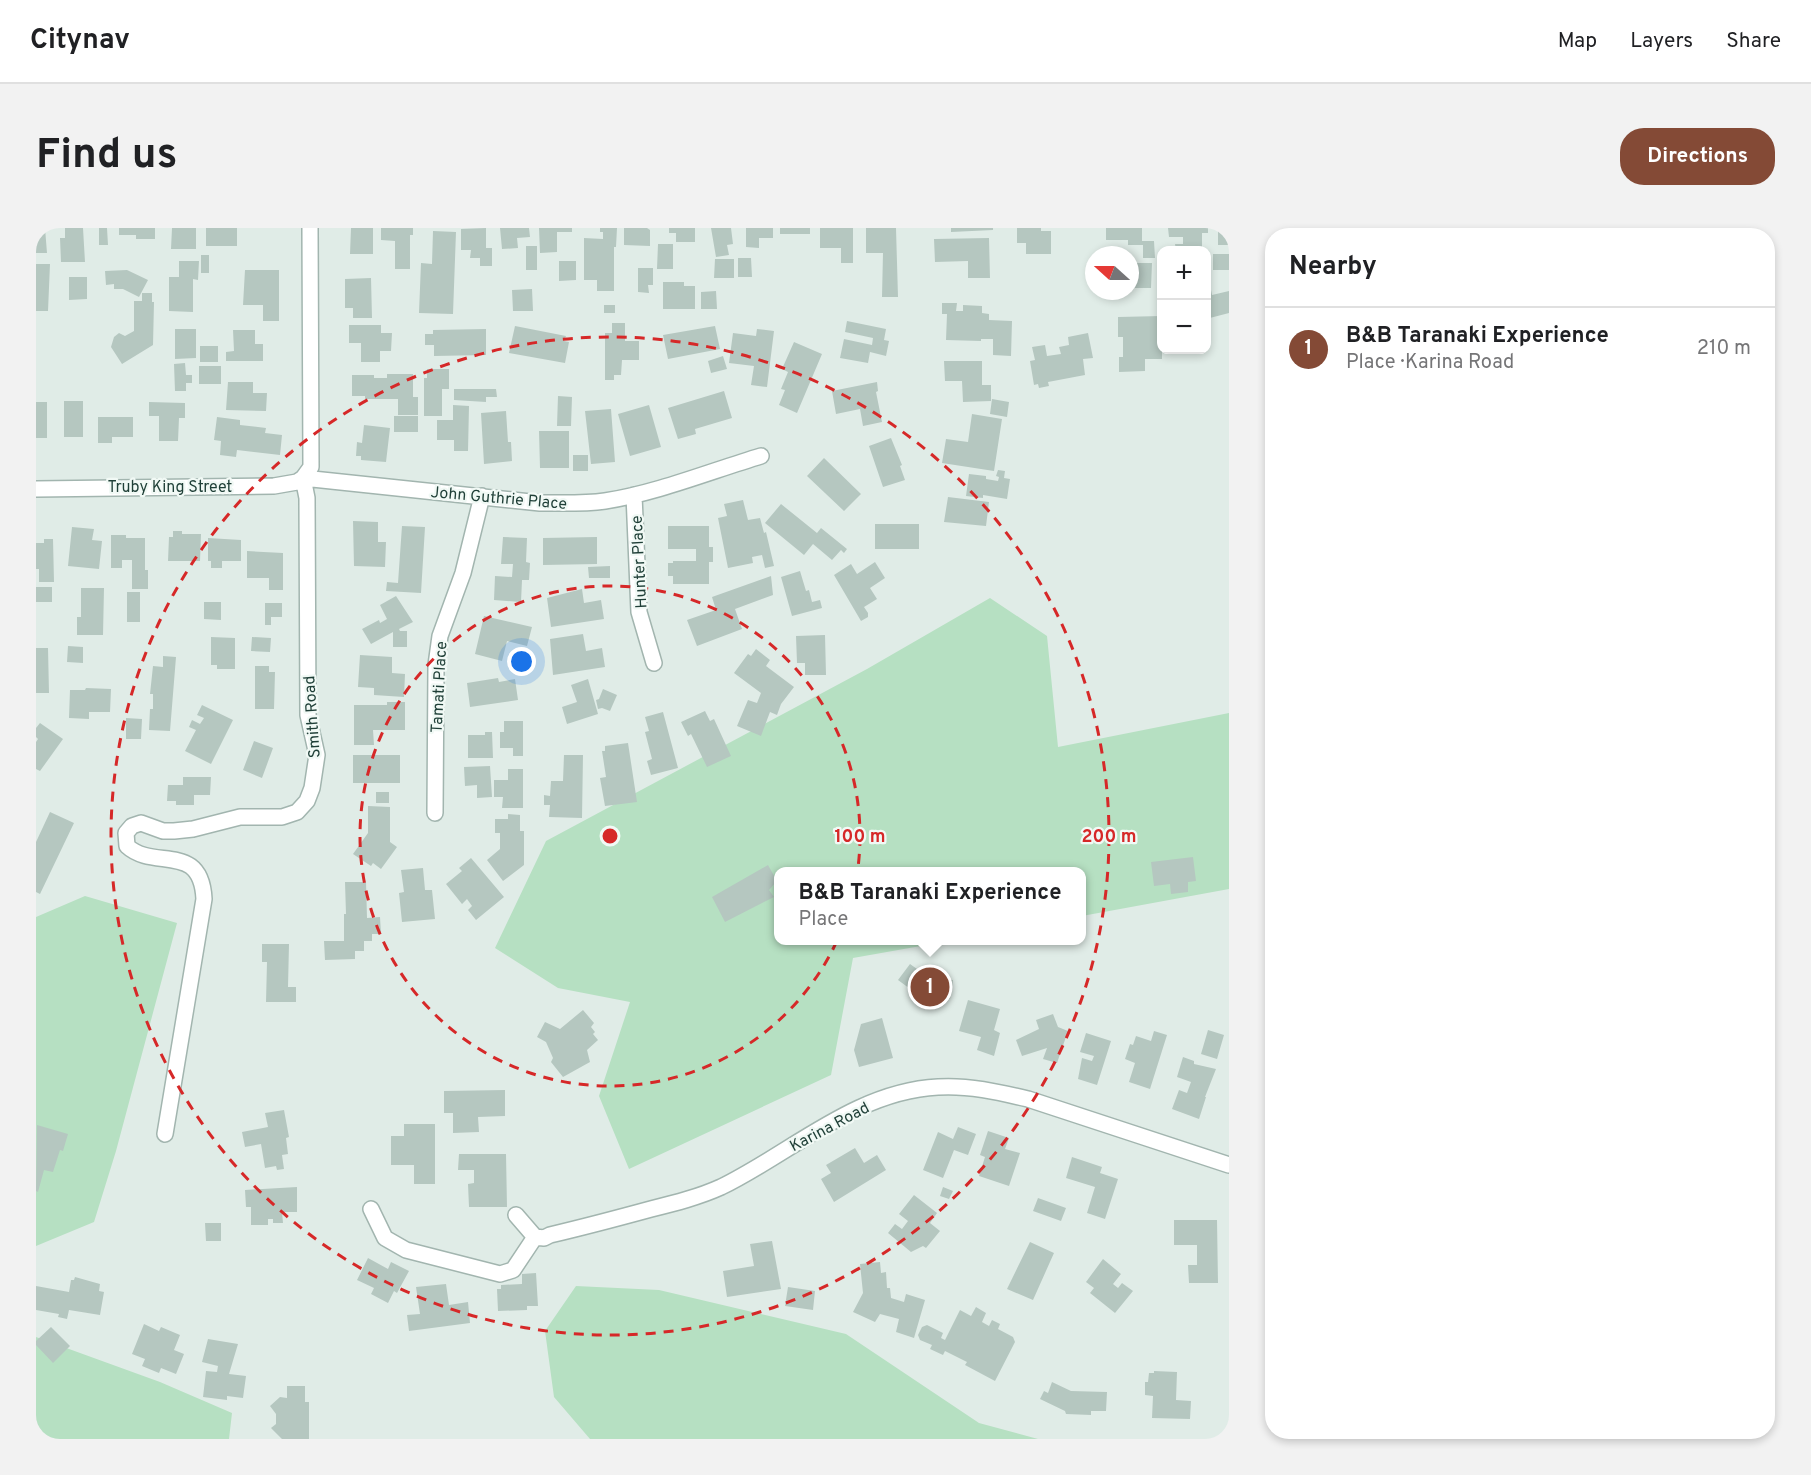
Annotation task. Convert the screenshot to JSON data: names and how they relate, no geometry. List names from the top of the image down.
{
  "streets": {
    "street": [
      "Truby King Street",
      "John Guthrie Place",
      "Hunter Place",
      "Tamati Place",
      "Smith Road",
      "Karina Road"
    ]
  },
  "crossings": [
    ["Truby King Street", "John Guthrie Place"],
    ["Truby King Street", "Smith Road"],
    ["John Guthrie Place", "Hunter Place"],
    ["John Guthrie Place", "Tamati Place"],
    ["John Guthrie Place", "Smith Road"]
  ],
  "north": "left",
  "page": {
    "header": "Citynav",
    "nav": ["Map", "Layers", "Share"],
    "buttons": "Directions",
    "title": "Find us",
    "heading": "Nearby",
    "map_buttons": ["+", "−"],
    "list": [
      {
        "mark": "1",
        "name": "B&B Taranaki Experience",
        "note": "Place · Karina Road",
        "value": "210 m"
      }
    ],
    "popup": ["B&B Taranaki Experience", "Place"],
    "pins": "1"
  },
  "rings": ["100 m", "200 m"]
}
